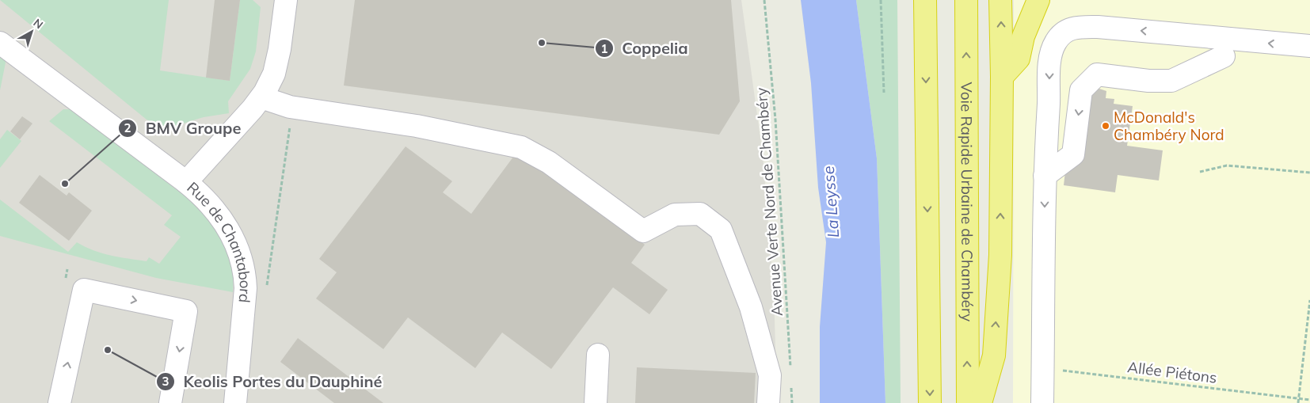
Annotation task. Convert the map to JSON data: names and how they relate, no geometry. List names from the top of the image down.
{
  "streets": {
    "highway": ["Voie Rapide Urbaine de Chambéry"],
    "street": ["Rue de Chantabord"],
    "path": ["Avenue Verte Nord de Chambéry", "Allée Piétons"]
  },
  "water": ["La Leysse"],
  "places": [
    "Coppelia",
    "McDonald's Chambéry Nord",
    "BMV Groupe",
    "Keolis Portes du Dauphiné"
  ],
  "north": "top right"
}
